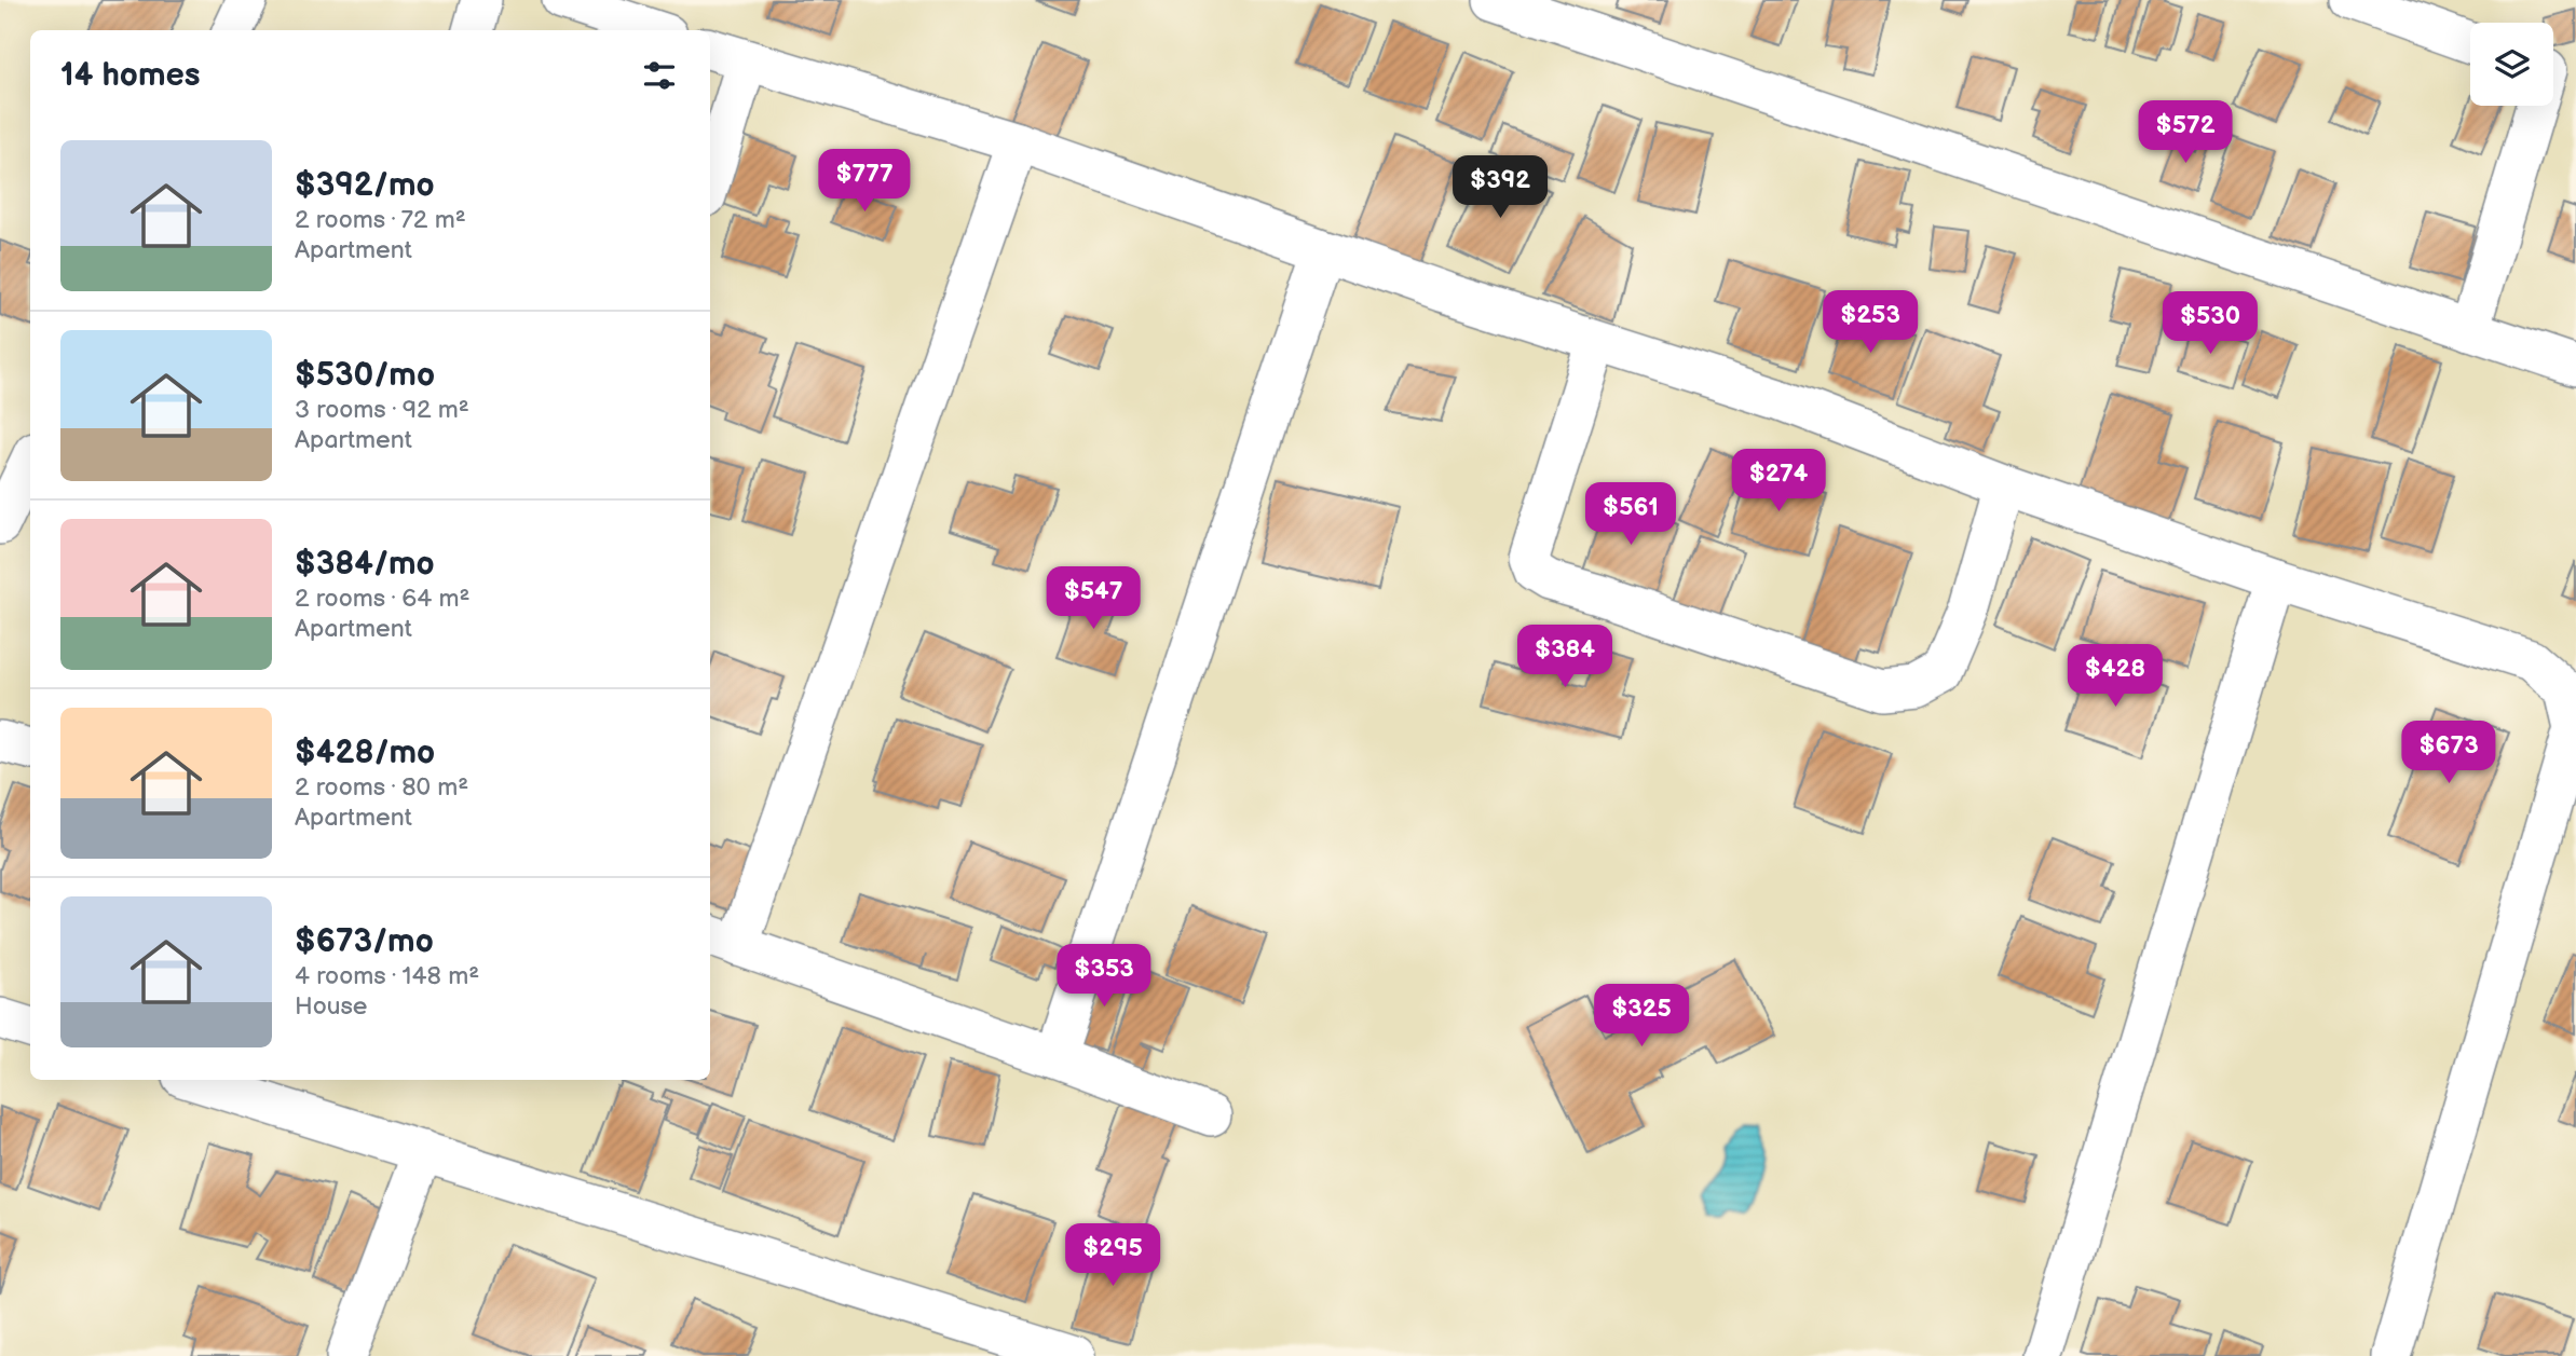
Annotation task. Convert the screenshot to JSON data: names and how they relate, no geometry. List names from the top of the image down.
{
  "page": {
    "heading": "14 homes",
    "price": [
      "$572",
      "$777",
      "$392",
      "$253",
      "$530",
      "$274",
      "$561",
      "$547",
      "$384",
      "$428",
      "$673",
      "$353",
      "$325",
      "$295"
    ],
    "list": [
      {
        "name": "$392/mo",
        "note": "2 rooms · 72 m² · Apartment"
      },
      {
        "name": "$530/mo",
        "note": "3 rooms · 92 m² · Apartment"
      },
      {
        "name": "$384/mo",
        "note": "2 rooms · 64 m² · Apartment"
      },
      {
        "name": "$428/mo",
        "note": "2 rooms · 80 m² · Apartment"
      },
      {
        "name": "$673/mo",
        "note": "4 rooms · 148 m² · House"
      }
    ]
  }
}
